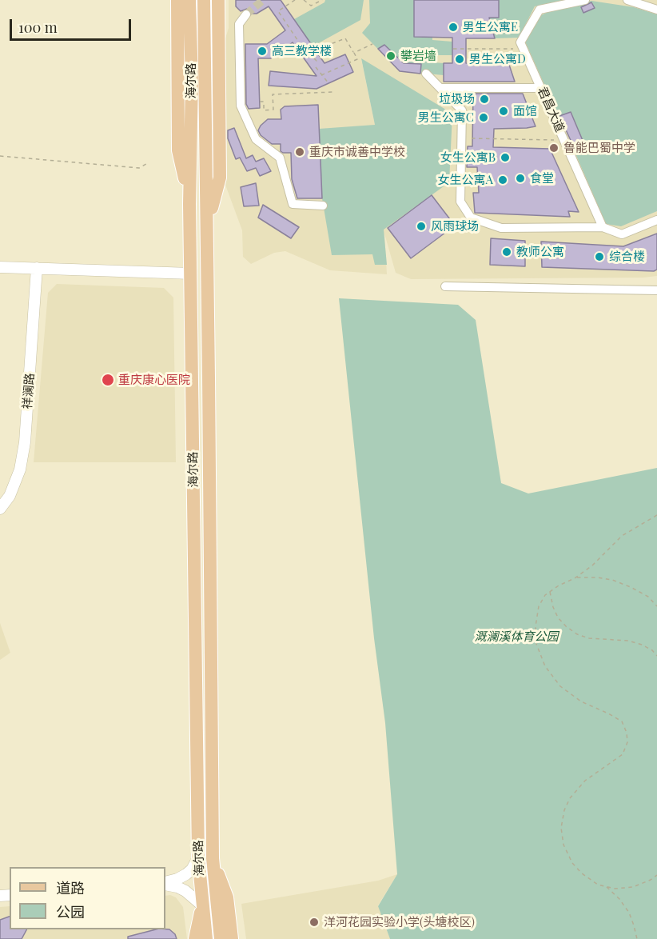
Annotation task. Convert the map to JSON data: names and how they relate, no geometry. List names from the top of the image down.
{
  "streets": {
    "main road": ["海尔路"],
    "street": ["君昌大道", "祥澜路"]
  },
  "parks": ["溉澜溪体育公园"],
  "places": [
    "男生公寓E",
    "高三教学楼",
    "攀岩墙",
    "男生公寓D",
    "垃圾场",
    "面馆",
    "男生公寓C",
    "鲁能巴蜀中学",
    "重庆市诚善中学校",
    "女生公寓B",
    "食堂",
    "女生公寓A",
    "风雨球场",
    "教师公寓",
    "综合楼",
    "重庆康心医院",
    "洋河花园实验小学(头塘校区)"
  ],
  "legend": ["道路", "公园"],
  "scale_bar": "100 m"
}
